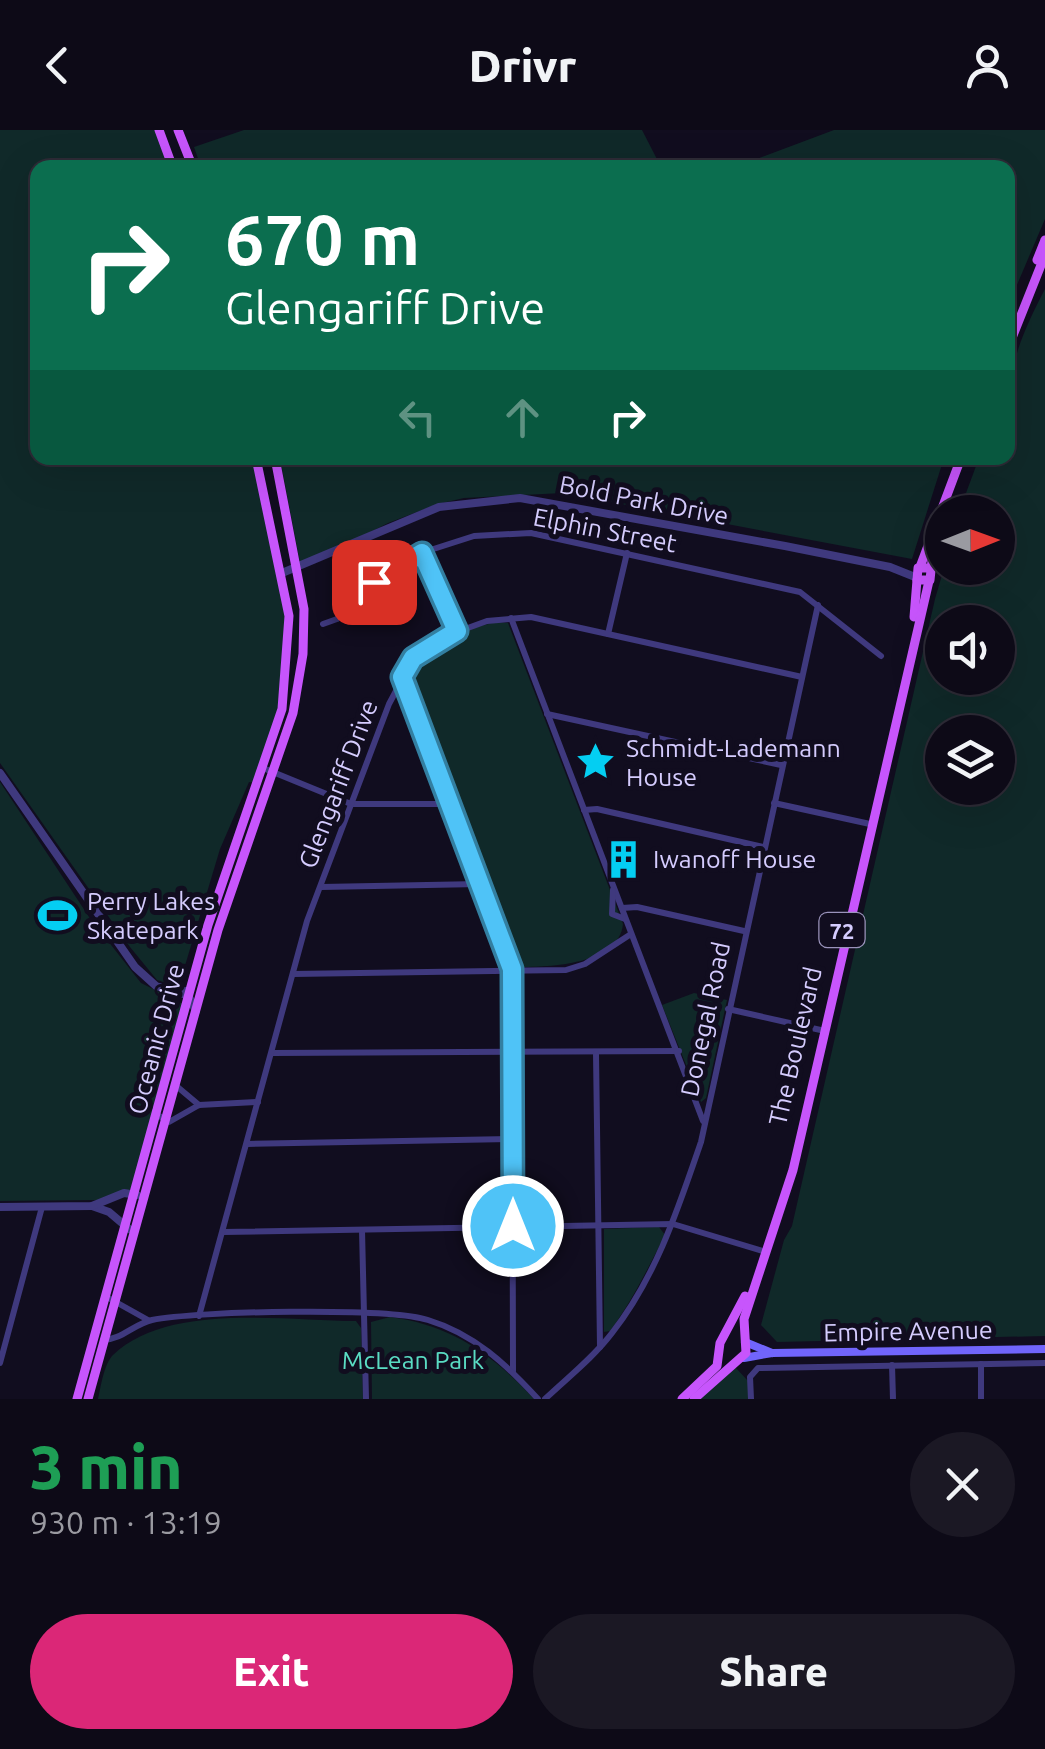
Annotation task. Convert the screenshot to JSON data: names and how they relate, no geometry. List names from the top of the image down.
{
  "streets": {
    "main road": [
      "72",
      "Oceanic Drive",
      "The Boulevard",
      "Empire Avenue"
    ],
    "street": [
      "Bold Park Drive",
      "Elphin Street",
      "Glengariff Drive",
      "Donegal Road"
    ]
  },
  "crossings": [
    ["Bold Park Drive", "Oceanic Drive"],
    ["Bold Park Drive", "The Boulevard"],
    ["Elphin Street", "Donegal Road"],
    ["Glengariff Drive", "Donegal Road"],
    ["72", "The Boulevard"],
    ["72", "Empire Avenue"],
    ["The Boulevard", "Empire Avenue"]
  ],
  "parks": ["McLean Park"],
  "places": {
    "place": ["Schmidt-Lademann House"],
    "building": ["Iwanoff House"],
    "sports": ["Perry Lakes Skatepark"]
  },
  "north": "right",
  "page": {
    "header": "Drivr",
    "turn": ["670 m", "Glengariff Drive"],
    "heading": ["3 min", "930 m · 13:19"],
    "buttons": ["Exit", "Share"]
  }
}
